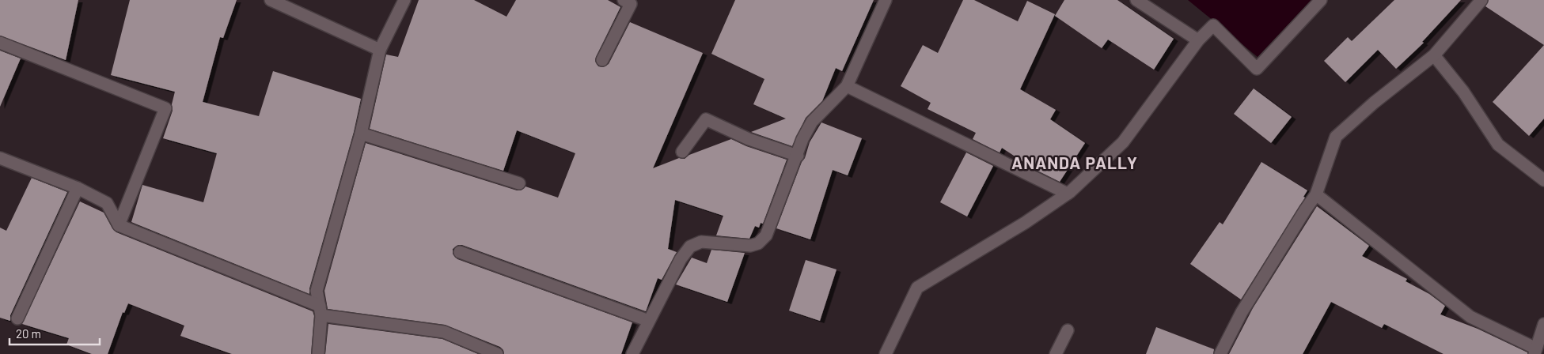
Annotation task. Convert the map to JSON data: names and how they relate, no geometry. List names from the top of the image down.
{
  "districts": ["ANANDA PALLY"],
  "scale_bar": "20 m"
}
